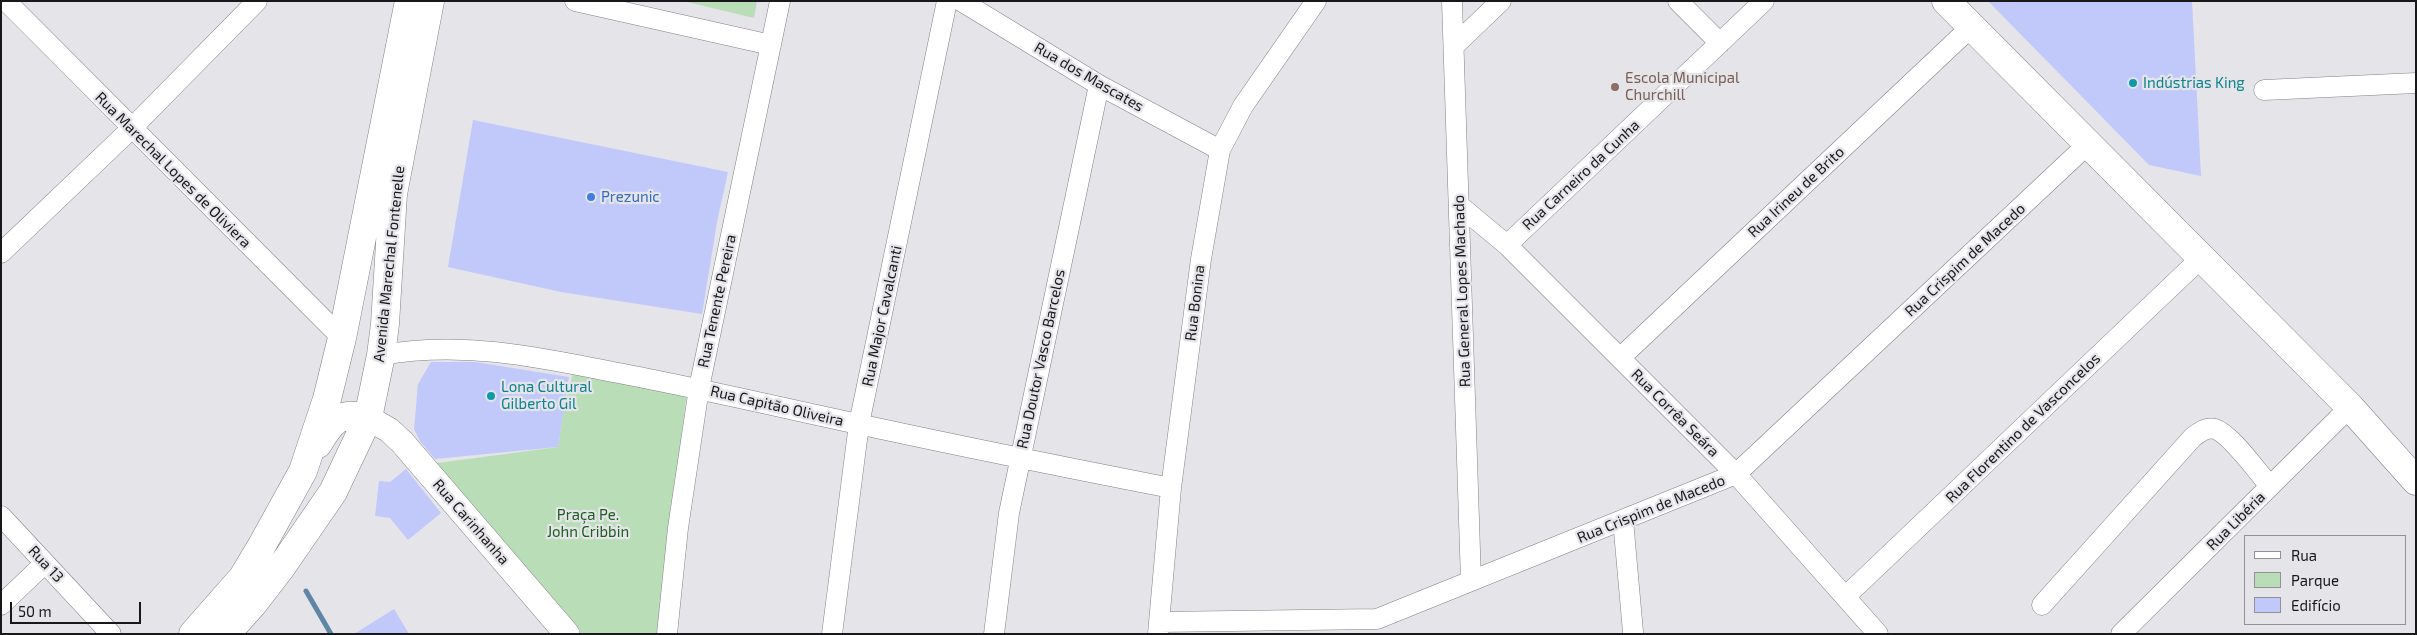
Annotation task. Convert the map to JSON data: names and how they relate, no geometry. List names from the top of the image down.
{
  "streets": {
    "main road": ["Avenida Marechal Fontenelle"],
    "street": [
      "Rua dos Mascates",
      "Rua Marechal Lopes de Oliviera",
      "Rua Carneiro da Cunha",
      "Rua Irineu de Brito",
      "Rua Crispim de Macedo",
      "Rua General Lopes Machado",
      "Rua Tenente Pereira",
      "Rua Bonina",
      "Rua Major Cavalcanti",
      "Rua Doutor Vasco Barcelos",
      "Rua Capitão Oliveira",
      "Rua Corrêa Seára",
      "Rua Florentino de Vasconcelos",
      "Rua Libéria",
      "Rua Carinhanha",
      "Rua 13"
    ]
  },
  "crossings": [
    ["Rua dos Mascates", "Rua Bonina"],
    ["Rua dos Mascates", "Rua Doutor Vasco Barcelos"],
    ["Rua Marechal Lopes de Oliviera", "Avenida Marechal Fontenelle"],
    ["Rua Carneiro da Cunha", "Rua Corrêa Seára"],
    ["Rua Irineu de Brito", "Rua Corrêa Seára"],
    ["Rua Crispim de Macedo", "Rua General Lopes Machado"],
    ["Rua Crispim de Macedo", "Rua Bonina"],
    ["Rua Crispim de Macedo", "Rua Corrêa Seára"],
    ["Avenida Marechal Fontenelle", "Rua Capitão Oliveira"],
    ["Avenida Marechal Fontenelle", "Rua Carinhanha"],
    ["Rua General Lopes Machado", "Rua Corrêa Seára"],
    ["Rua Tenente Pereira", "Rua Capitão Oliveira"],
    ["Rua Bonina", "Rua Capitão Oliveira"],
    ["Rua Major Cavalcanti", "Rua Capitão Oliveira"],
    ["Rua Doutor Vasco Barcelos", "Rua Capitão Oliveira"],
    ["Rua Corrêa Seára", "Rua Florentino de Vasconcelos"]
  ],
  "parks": ["Praça Pe. John Cribbin"],
  "places": [
    "Indústrias King",
    "Escola Municipal Churchill",
    "Prezunic",
    "Lona Cultural Gilberto Gil"
  ],
  "legend": ["Rua", "Parque", "Edifício"],
  "scale_bar": "50 m"
}
